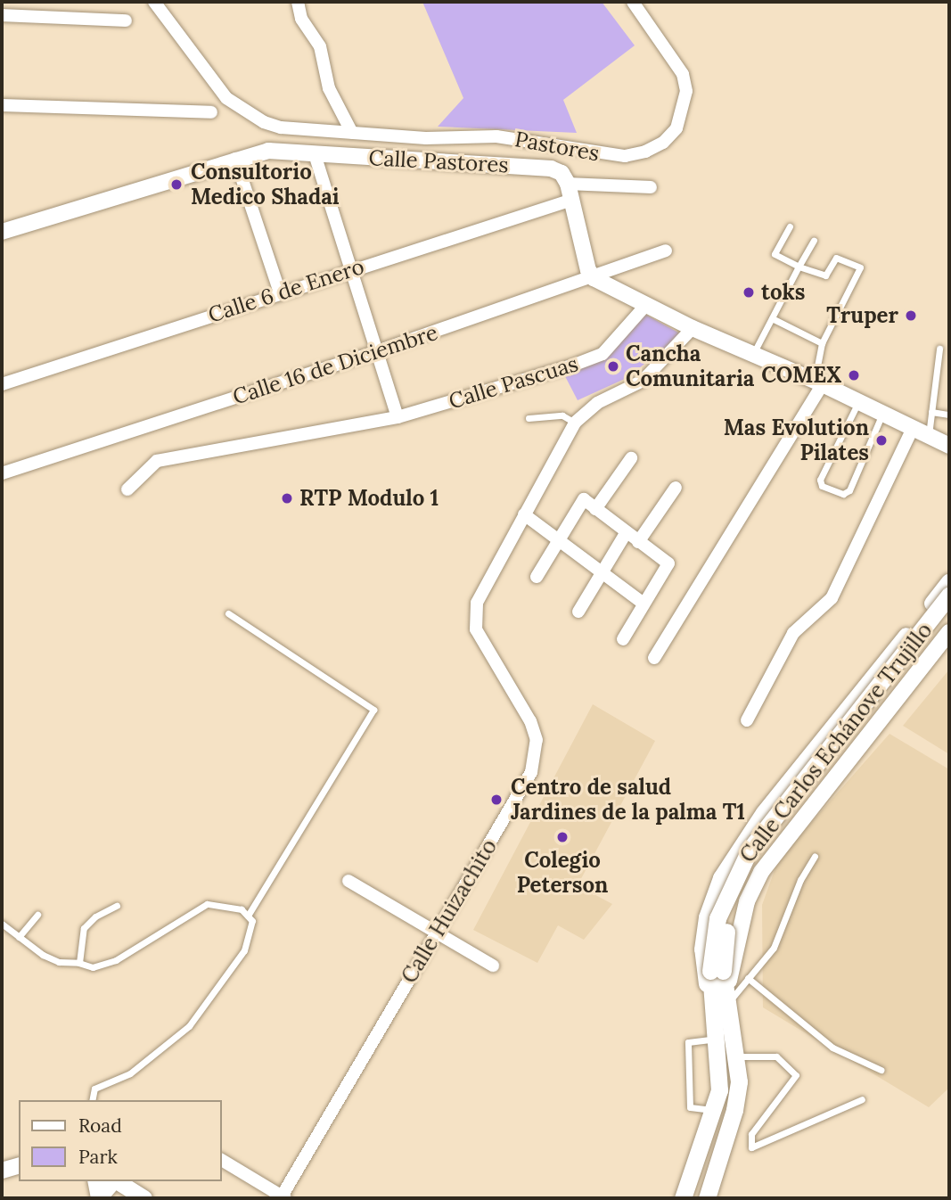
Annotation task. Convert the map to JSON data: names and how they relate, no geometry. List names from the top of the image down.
{
  "streets": {
    "main road": ["Calle Carlos Echánove Trujillo"],
    "street": [
      "Pastores",
      "Calle Pastores",
      "Calle 6 de Enero",
      "Calle 16 de Diciembre",
      "Calle Pascuas",
      "Calle Huizachito"
    ]
  },
  "places": [
    "Consultorio Medico Shadai",
    "toks",
    "Truper",
    "Cancha Comunitaria",
    "COMEX",
    "Mas Evolution Pilates",
    "RTP Modulo 1",
    "Centro de salud Jardines de la palma T1",
    "Colegio Peterson"
  ],
  "legend": ["Road", "Park"]
}
